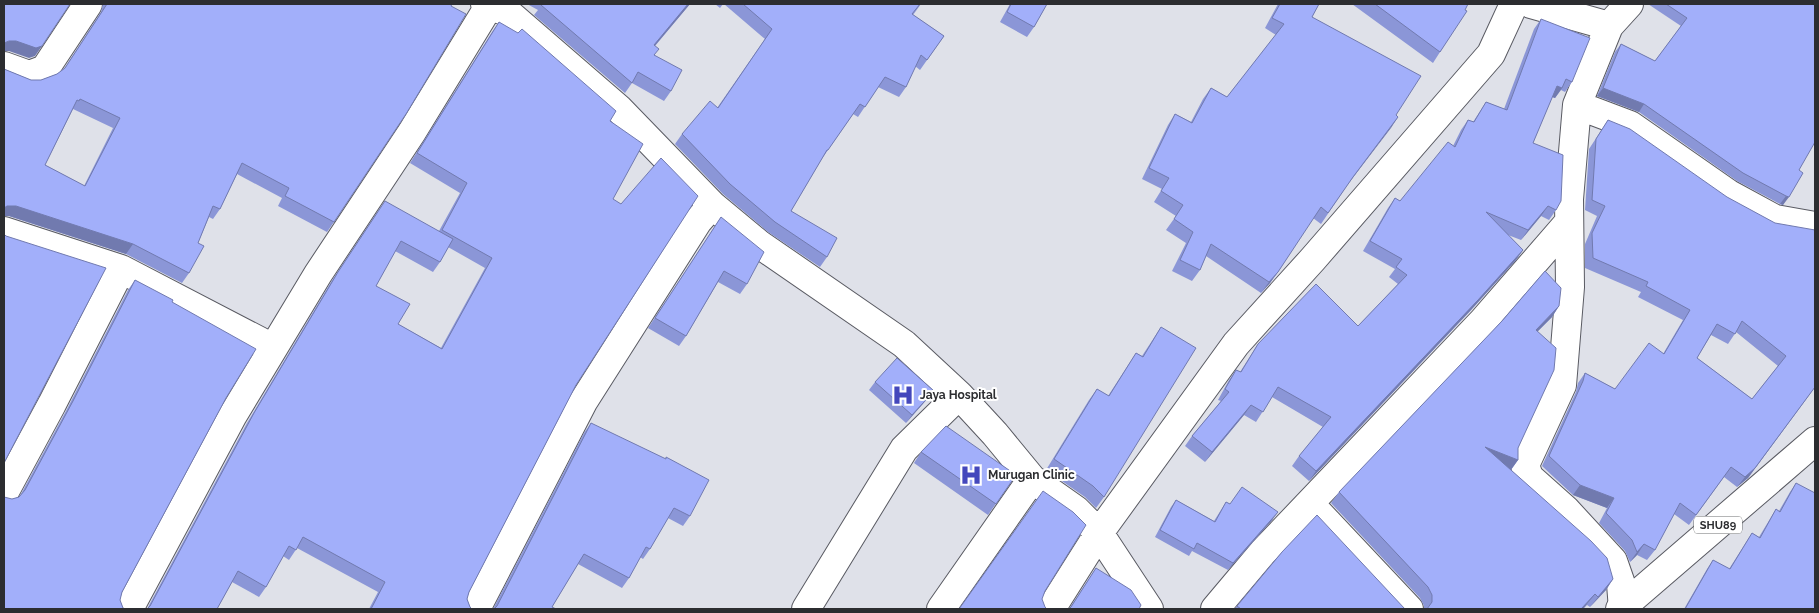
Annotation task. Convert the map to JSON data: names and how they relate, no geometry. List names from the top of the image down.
{
  "streets": {
    "street": ["SHU89"]
  },
  "places": {
    "hospital": ["Jaya Hospital", "Murugan Clinic"]
  }
}
